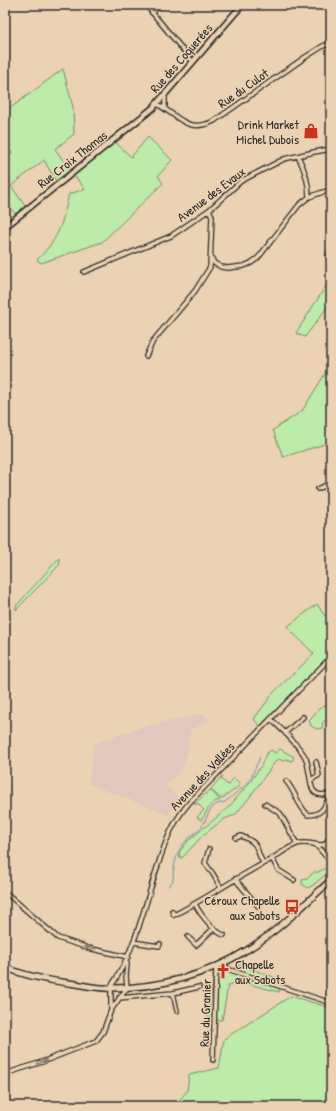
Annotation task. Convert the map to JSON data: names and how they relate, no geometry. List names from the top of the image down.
{
  "streets": {
    "street": [
      "Rue des Coquerées",
      "Rue du Culot",
      "Rue Croix Thomas",
      "Avenue des Evaux",
      "Avenue des Vallées",
      "Rue du Granier"
    ]
  },
  "crossings": [
    ["Rue des Coquerées", "Rue du Culot"],
    ["Rue des Coquerées", "Rue Croix Thomas"],
    ["Rue du Culot", "Rue Croix Thomas"]
  ],
  "places": {
    "shop": ["Drink Market Michel Dubois"],
    "bus stop": ["Céroux Chapelle aux Sabots"],
    "church": ["Chapelle aux Sabots"]
  }
}
